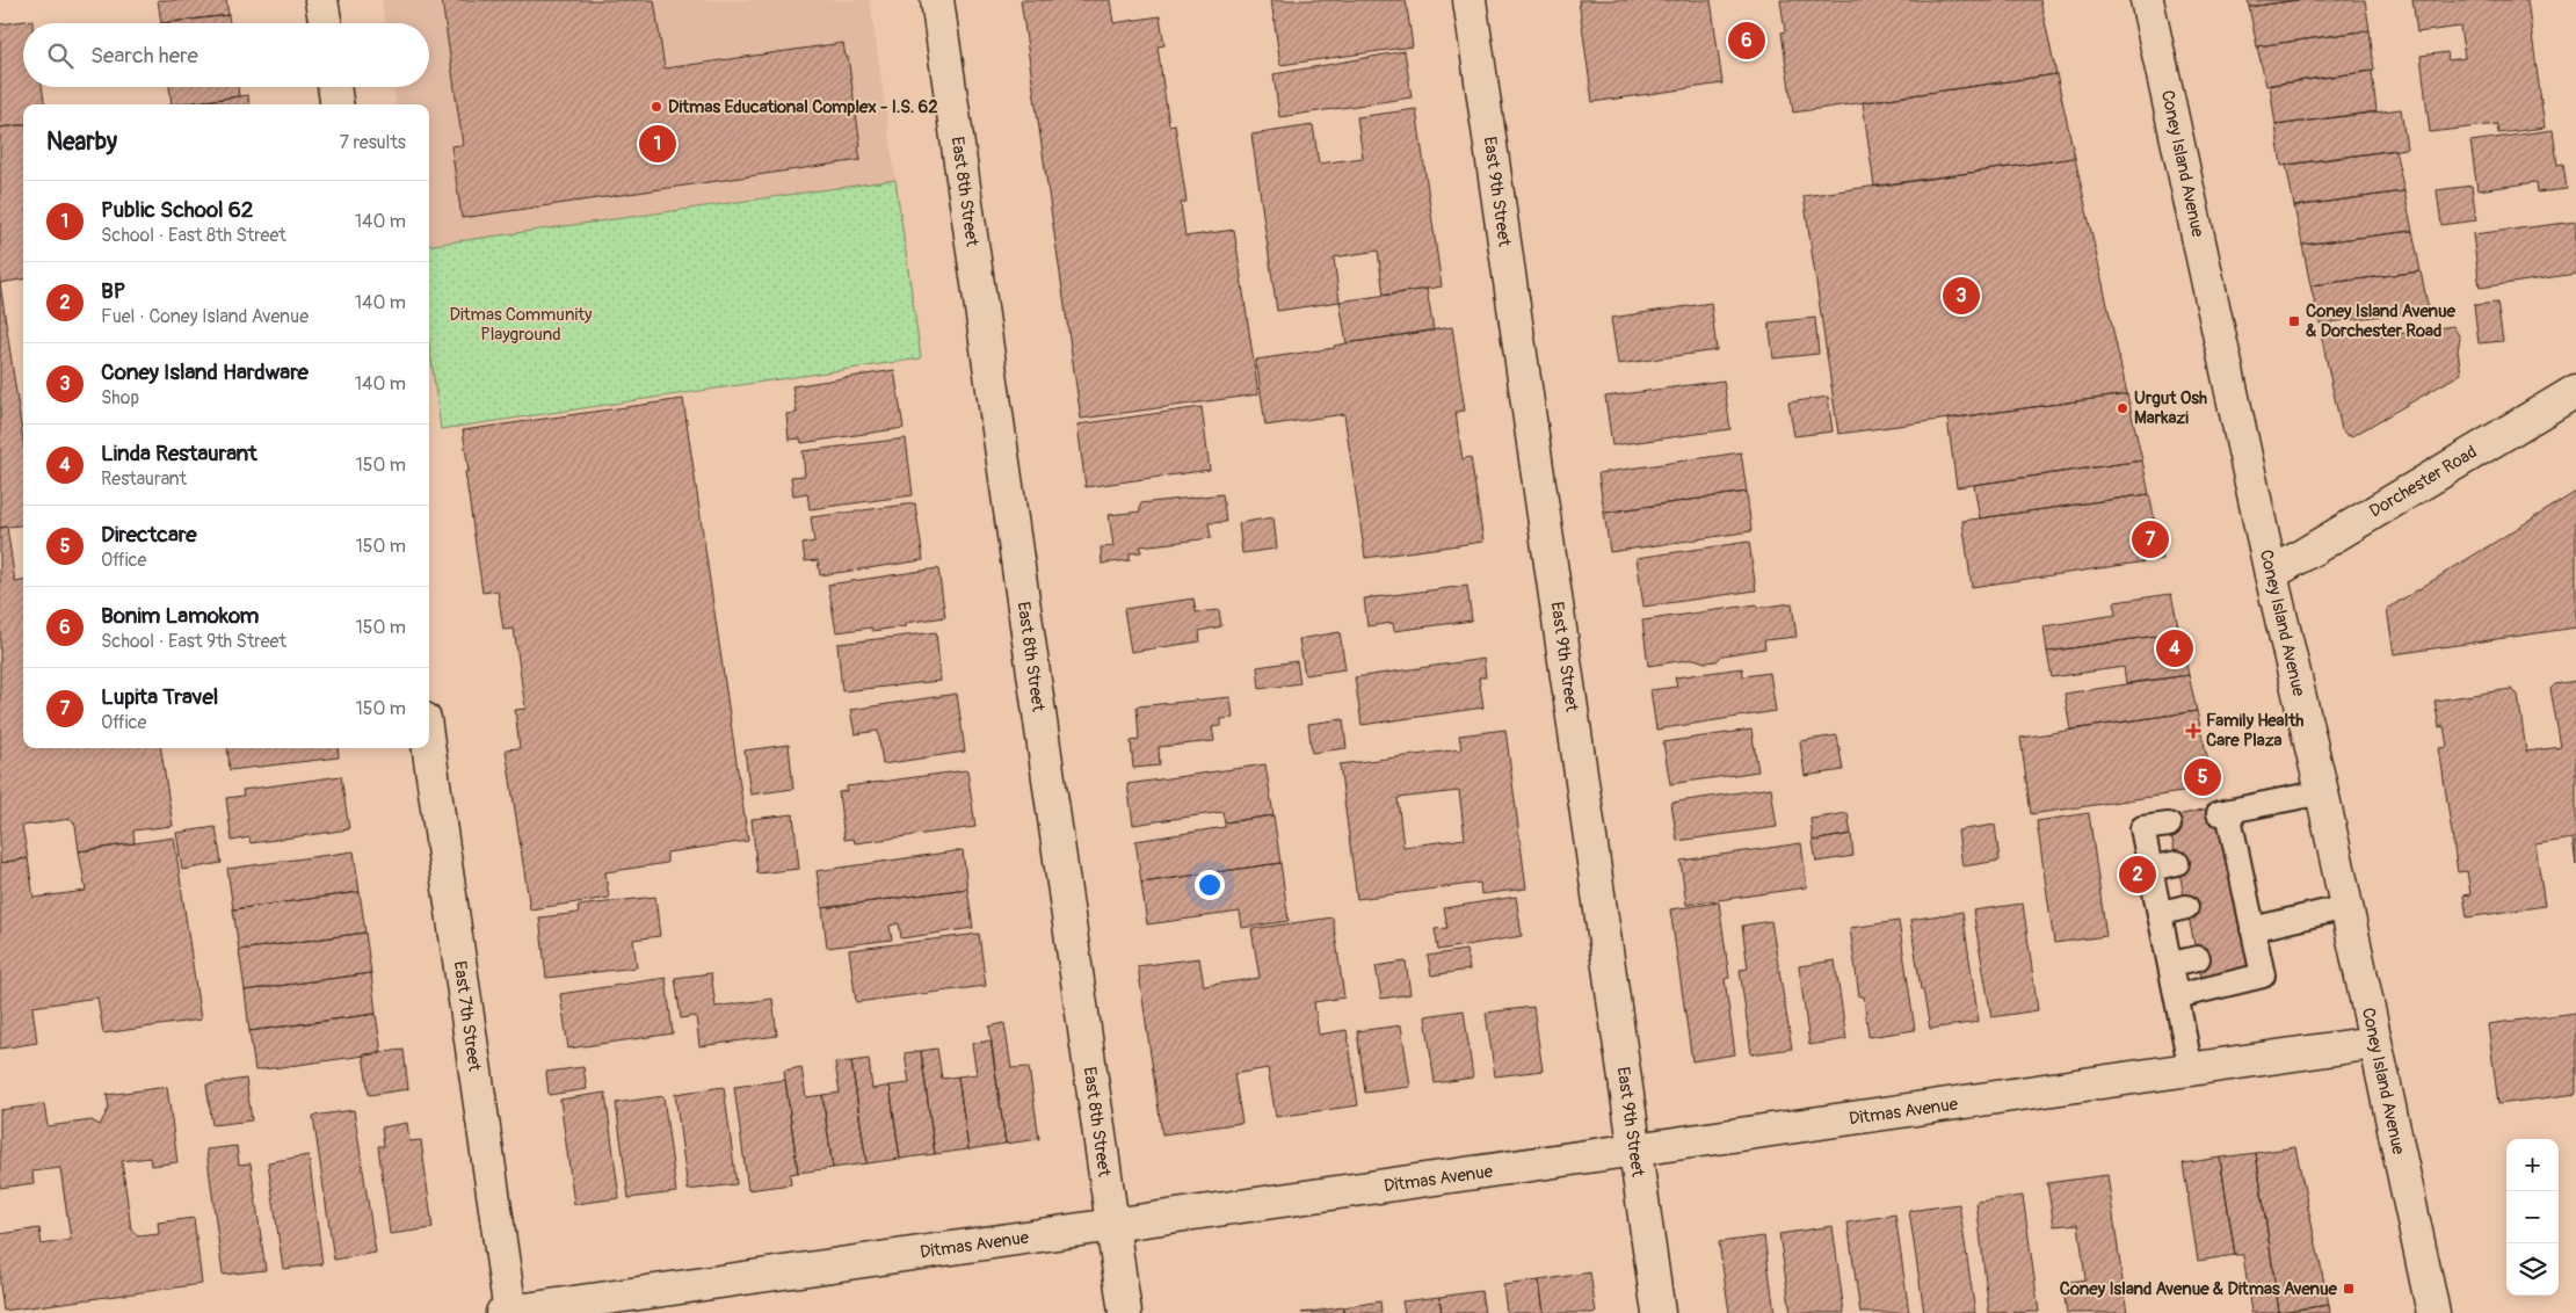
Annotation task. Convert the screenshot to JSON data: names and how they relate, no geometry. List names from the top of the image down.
{
  "streets": {
    "street": [
      "Coney Island Avenue",
      "East 8th Street",
      "East 9th Street",
      "Dorchester Road",
      "East 7th Street",
      "Ditmas Avenue"
    ]
  },
  "crossings": [
    ["Coney Island Avenue", "Dorchester Road"],
    ["Coney Island Avenue", "Ditmas Avenue"],
    ["East 8th Street", "Ditmas Avenue"],
    ["East 9th Street", "Ditmas Avenue"],
    ["East 7th Street", "Ditmas Avenue"]
  ],
  "parks": ["Ditmas Community Playground"],
  "places": {
    "other": ["Ditmas Educational Complex - I.S. 62", "Urgut Osh Markazi"],
    "transit": ["Coney Island Avenue & Dorchester Road", "Coney Island Avenue & Ditmas Avenue"],
    "health": ["Family Health Care Plaza"]
  },
  "page": {
    "pins": [
      "6",
      "1",
      "3",
      "7",
      "4",
      "5",
      "2"
    ],
    "search": "Search here",
    "heading": ["Nearby", "7 results"],
    "list": [
      {
        "mark": "1",
        "name": "Public School 62",
        "note": "School · East 8th Street",
        "value": "140 m"
      },
      {
        "mark": "2",
        "name": "BP",
        "note": "Fuel · Coney Island Avenue",
        "value": "140 m"
      },
      {
        "mark": "3",
        "name": "Coney Island Hardware",
        "note": "Shop",
        "value": "140 m"
      },
      {
        "mark": "4",
        "name": "Linda Restaurant",
        "note": "Restaurant",
        "value": "150 m"
      },
      {
        "mark": "5",
        "name": "Directcare",
        "note": "Office",
        "value": "150 m"
      },
      {
        "mark": "6",
        "name": "Bonim Lamokom",
        "note": "School · East 9th Street",
        "value": "150 m"
      },
      {
        "mark": "7",
        "name": "Lupita Travel",
        "note": "Office",
        "value": "150 m"
      }
    ],
    "map_buttons": ["+", "−"]
  }
}
